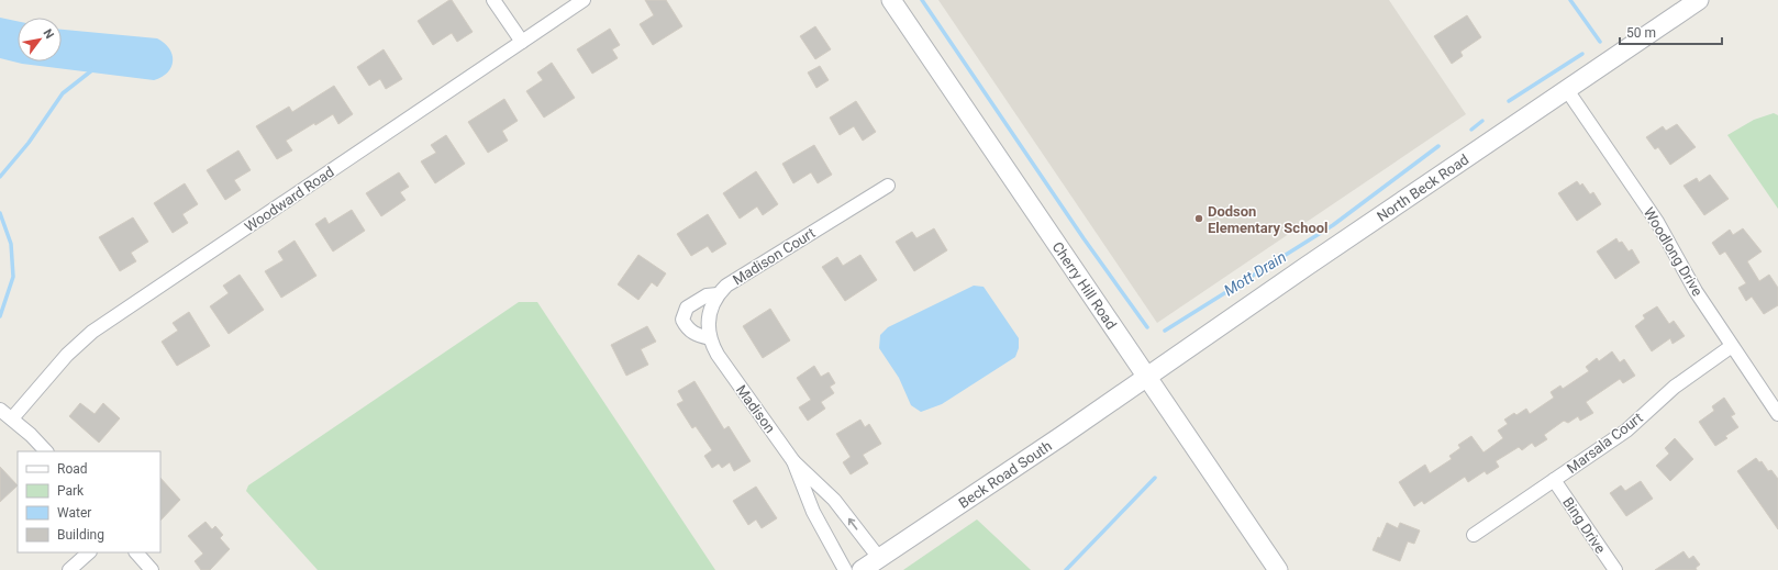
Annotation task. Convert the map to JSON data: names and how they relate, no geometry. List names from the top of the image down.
{
  "streets": {
    "main road": ["North Beck Road", "Cherry Hill Road", "Beck Road South"],
    "street": [
      "Woodward Road",
      "Woodlong Drive",
      "Madison Court",
      "Madison",
      "Marsala Court",
      "Bing Drive"
    ]
  },
  "crossings": [
    ["North Beck Road", "Woodlong Drive"],
    ["North Beck Road", "Cherry Hill Road"],
    ["North Beck Road", "Beck Road South"],
    ["Woodlong Drive", "Marsala Court"],
    ["Madison Court", "Madison"],
    ["Cherry Hill Road", "Beck Road South"],
    ["Madison", "Beck Road South"],
    ["Marsala Court", "Bing Drive"]
  ],
  "water": ["Mott Drain"],
  "places": ["Dodson Elementary School"],
  "legend": [
    "Road",
    "Park",
    "Water",
    "Building"
  ],
  "scale_bar": "50 m",
  "north": "top right"
}
